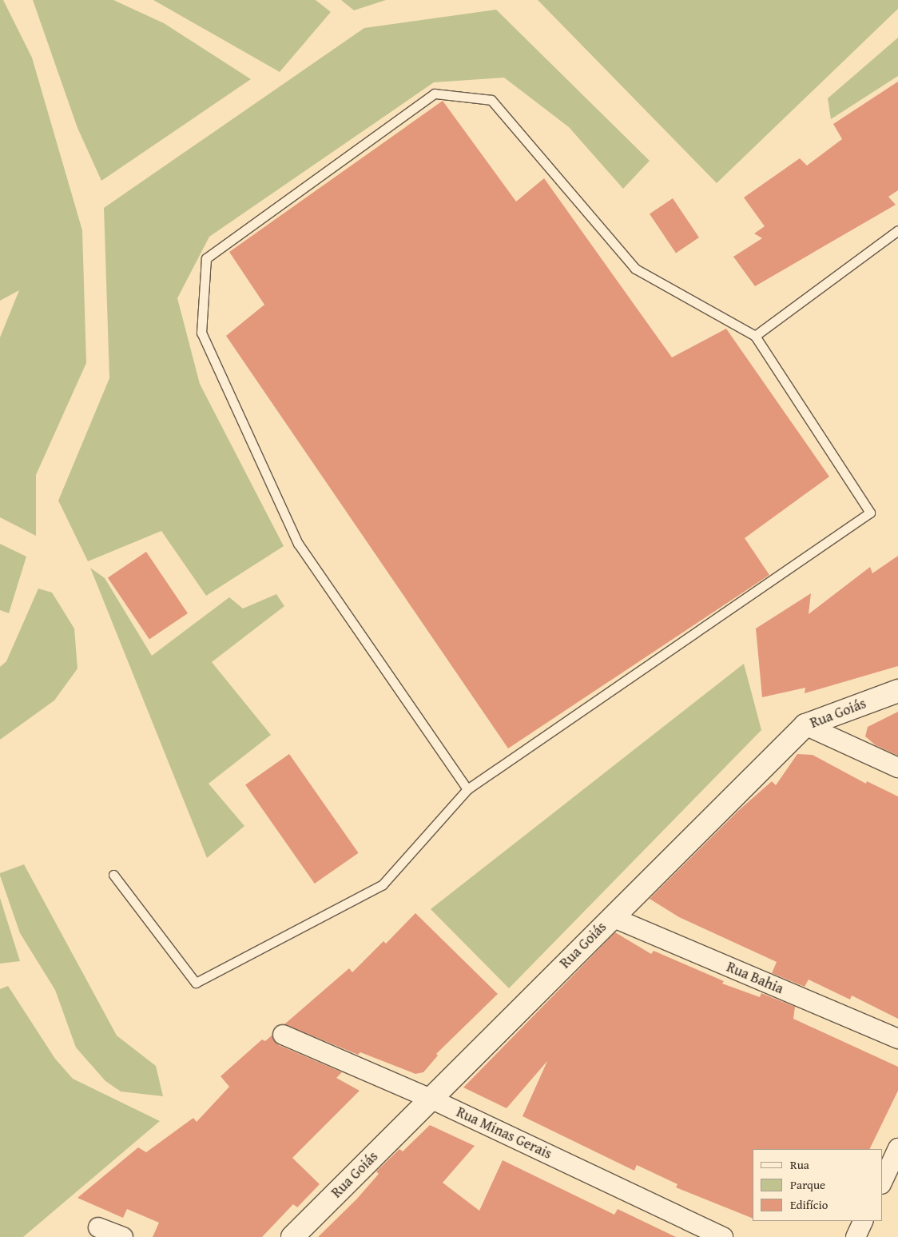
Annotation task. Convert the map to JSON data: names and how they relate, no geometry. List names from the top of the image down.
{
  "streets": {
    "street": ["Rua Goiás", "Rua Bahia", "Rua Minas Gerais"]
  },
  "crossings": [
    ["Rua Goiás", "Rua Bahia"],
    ["Rua Goiás", "Rua Minas Gerais"]
  ],
  "legend": ["Rua", "Parque", "Edifício"]
}
